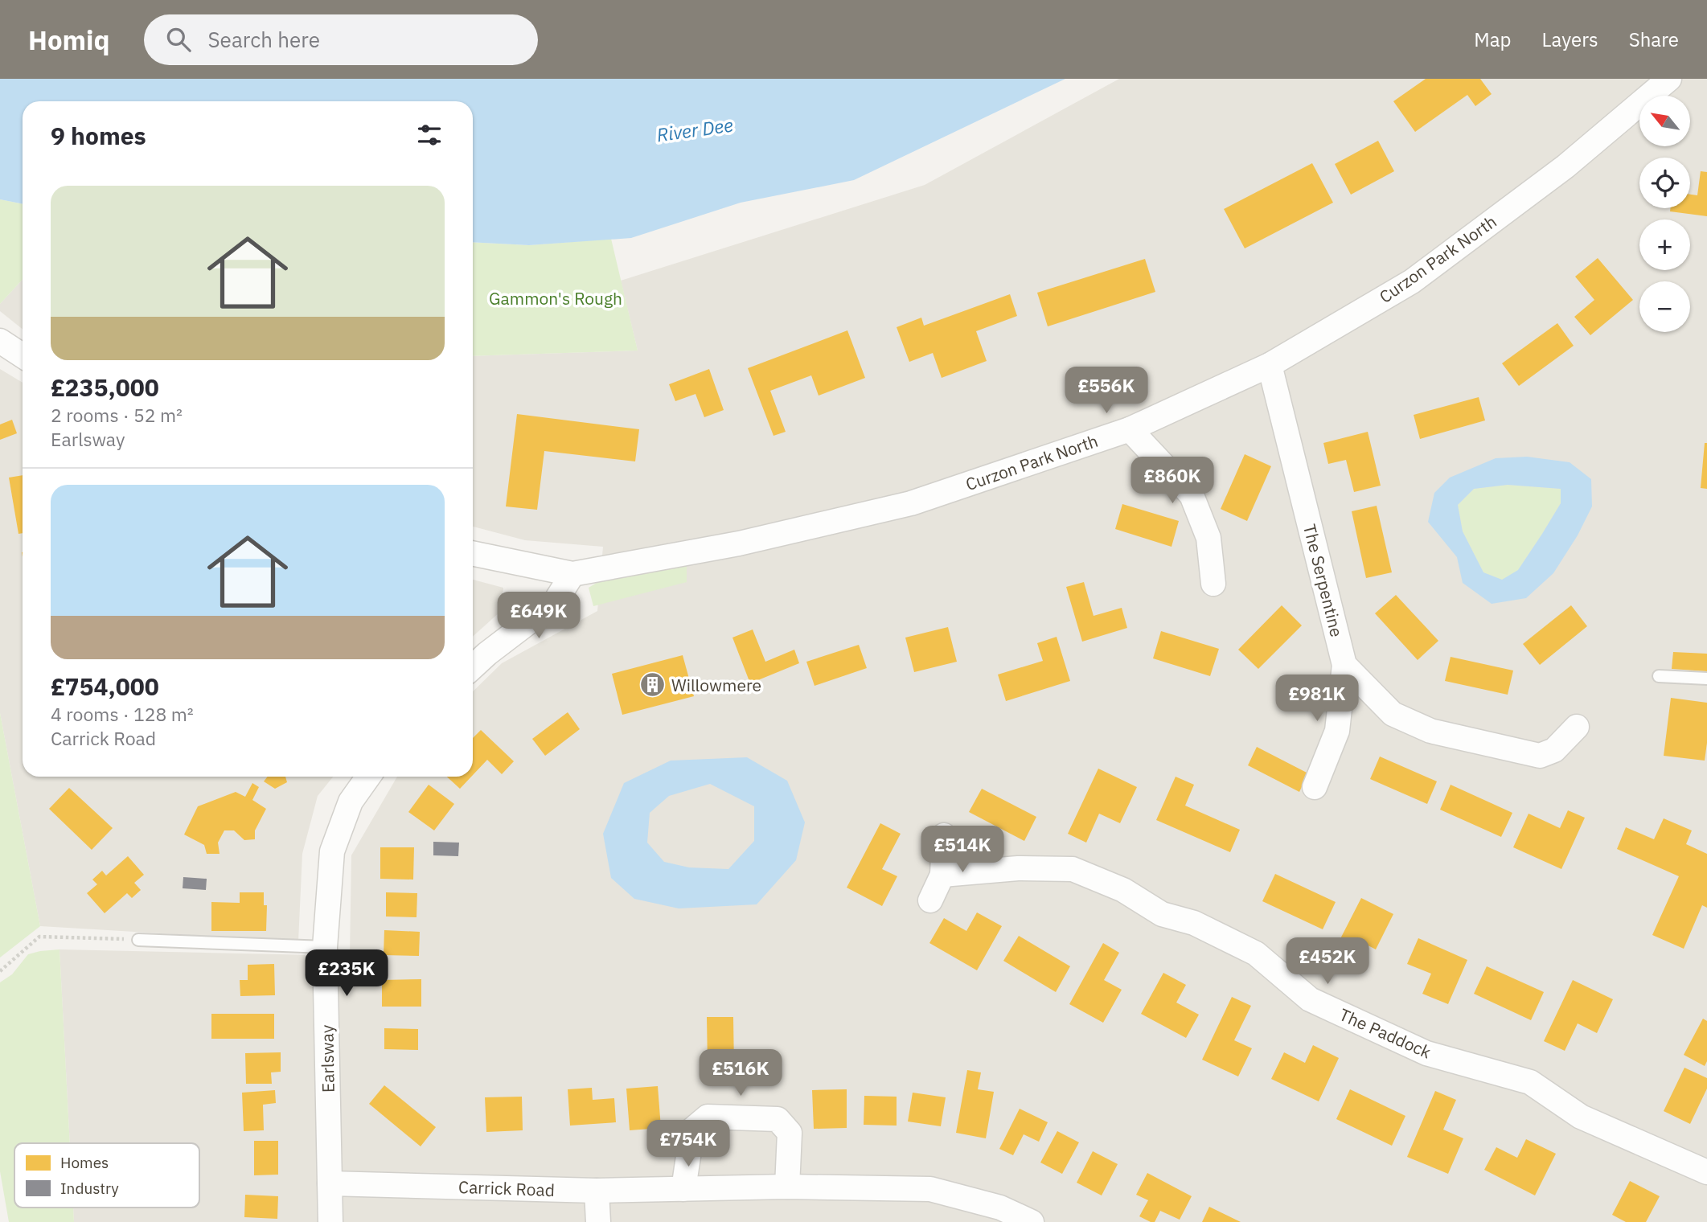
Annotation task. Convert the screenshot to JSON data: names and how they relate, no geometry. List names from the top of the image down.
{
  "streets": {
    "street": [
      "Curzon Park North",
      "The Serpentine",
      "The Paddock",
      "Earlsway",
      "Carrick Road"
    ]
  },
  "crossings": [
    ["Curzon Park North", "The Serpentine"],
    ["Earlsway", "Carrick Road"]
  ],
  "water": ["River Dee"],
  "parks": ["Gammon's Rough"],
  "places": {
    "building": ["Willowmere"]
  },
  "legend": ["Homes", "Industry"],
  "north": "top left",
  "page": {
    "header": "Homiq",
    "search": "Search here",
    "nav": ["Map", "Layers", "Share"],
    "map_buttons": ["+", "−"],
    "heading": "9 homes",
    "list": [
      {
        "name": "£235,000",
        "note": "2 rooms · 52 m² · Earlsway"
      },
      {
        "name": "£754,000",
        "note": "4 rooms · 128 m² · Carrick Road"
      }
    ],
    "price": [
      "£556K",
      "£860K",
      "£649K",
      "£981K",
      "£514K",
      "£452K",
      "£235K",
      "£516K",
      "£754K"
    ]
  }
}
